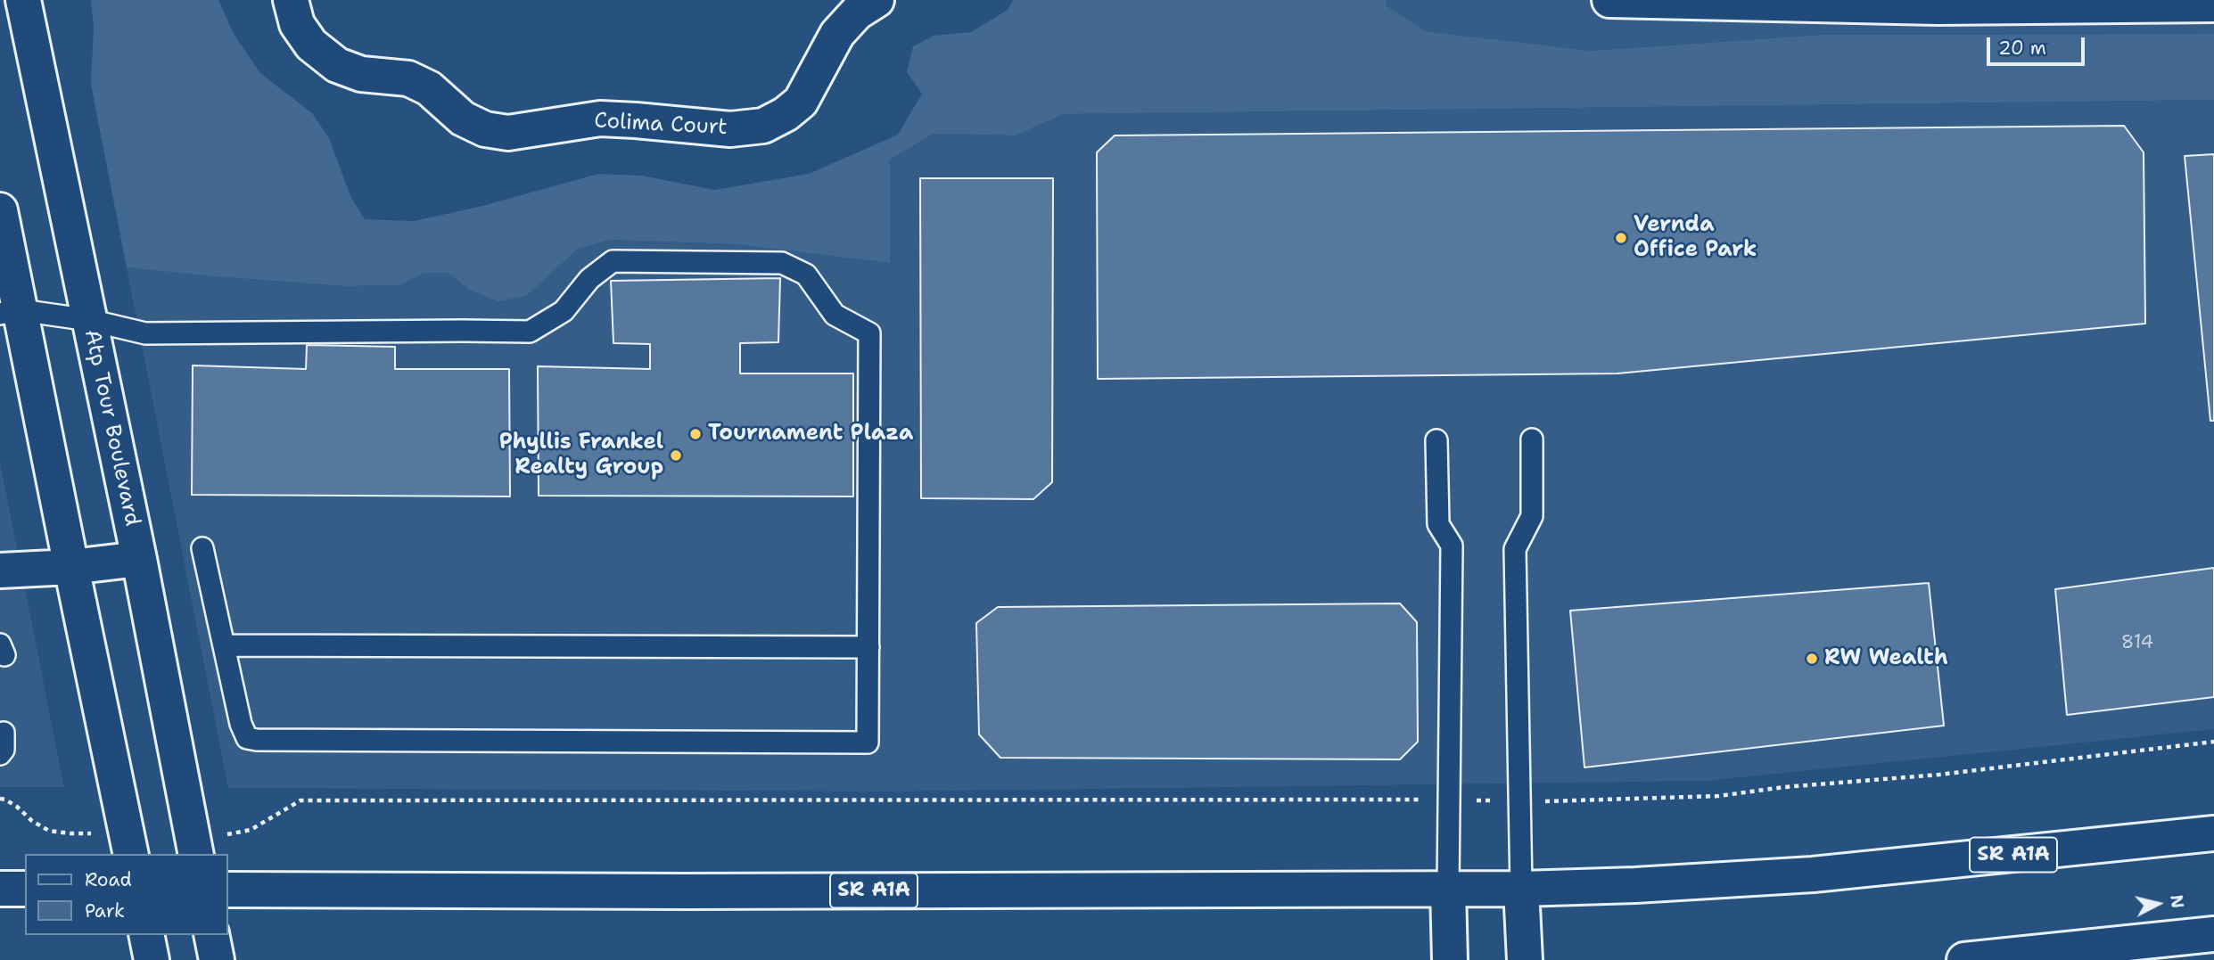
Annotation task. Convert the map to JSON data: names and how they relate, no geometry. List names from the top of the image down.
{
  "streets": {
    "street": ["Colima Court", "Atp Tour Boulevard", "SR A1A"]
  },
  "places": [
    "Vernda Office Park",
    "Tournament Plaza",
    "Phyllis Frankel Realty Group",
    "RW Wealth"
  ],
  "house_numbers": ["814"],
  "legend": ["Road", "Park"],
  "scale_bar": "20 m",
  "north": "right"
}
